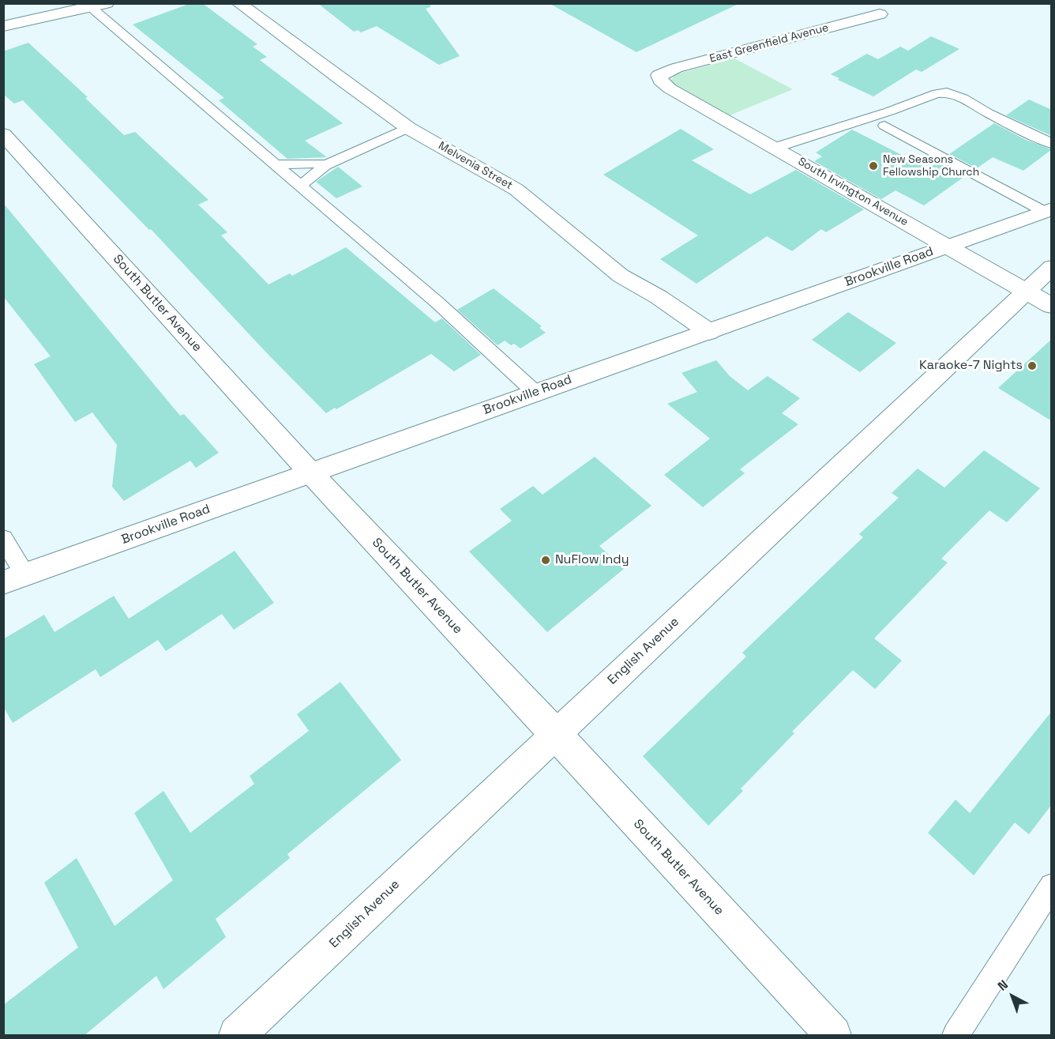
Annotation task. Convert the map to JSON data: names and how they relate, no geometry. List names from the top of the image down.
{
  "streets": {
    "street": [
      "East Greenfield Avenue",
      "Melvenia Street",
      "South Irvington Avenue",
      "Brookville Road",
      "South Butler Avenue",
      "English Avenue"
    ]
  },
  "crossings": [
    ["East Greenfield Avenue", "South Irvington Avenue"],
    ["Melvenia Street", "Brookville Road"],
    ["South Irvington Avenue", "Brookville Road"],
    ["South Irvington Avenue", "English Avenue"],
    ["Brookville Road", "South Butler Avenue"],
    ["South Butler Avenue", "English Avenue"]
  ],
  "places": ["New Seasons Fellowship Church", "Karaoke-7 Nights", "NuFlow Indy"],
  "north": "top left"
}
